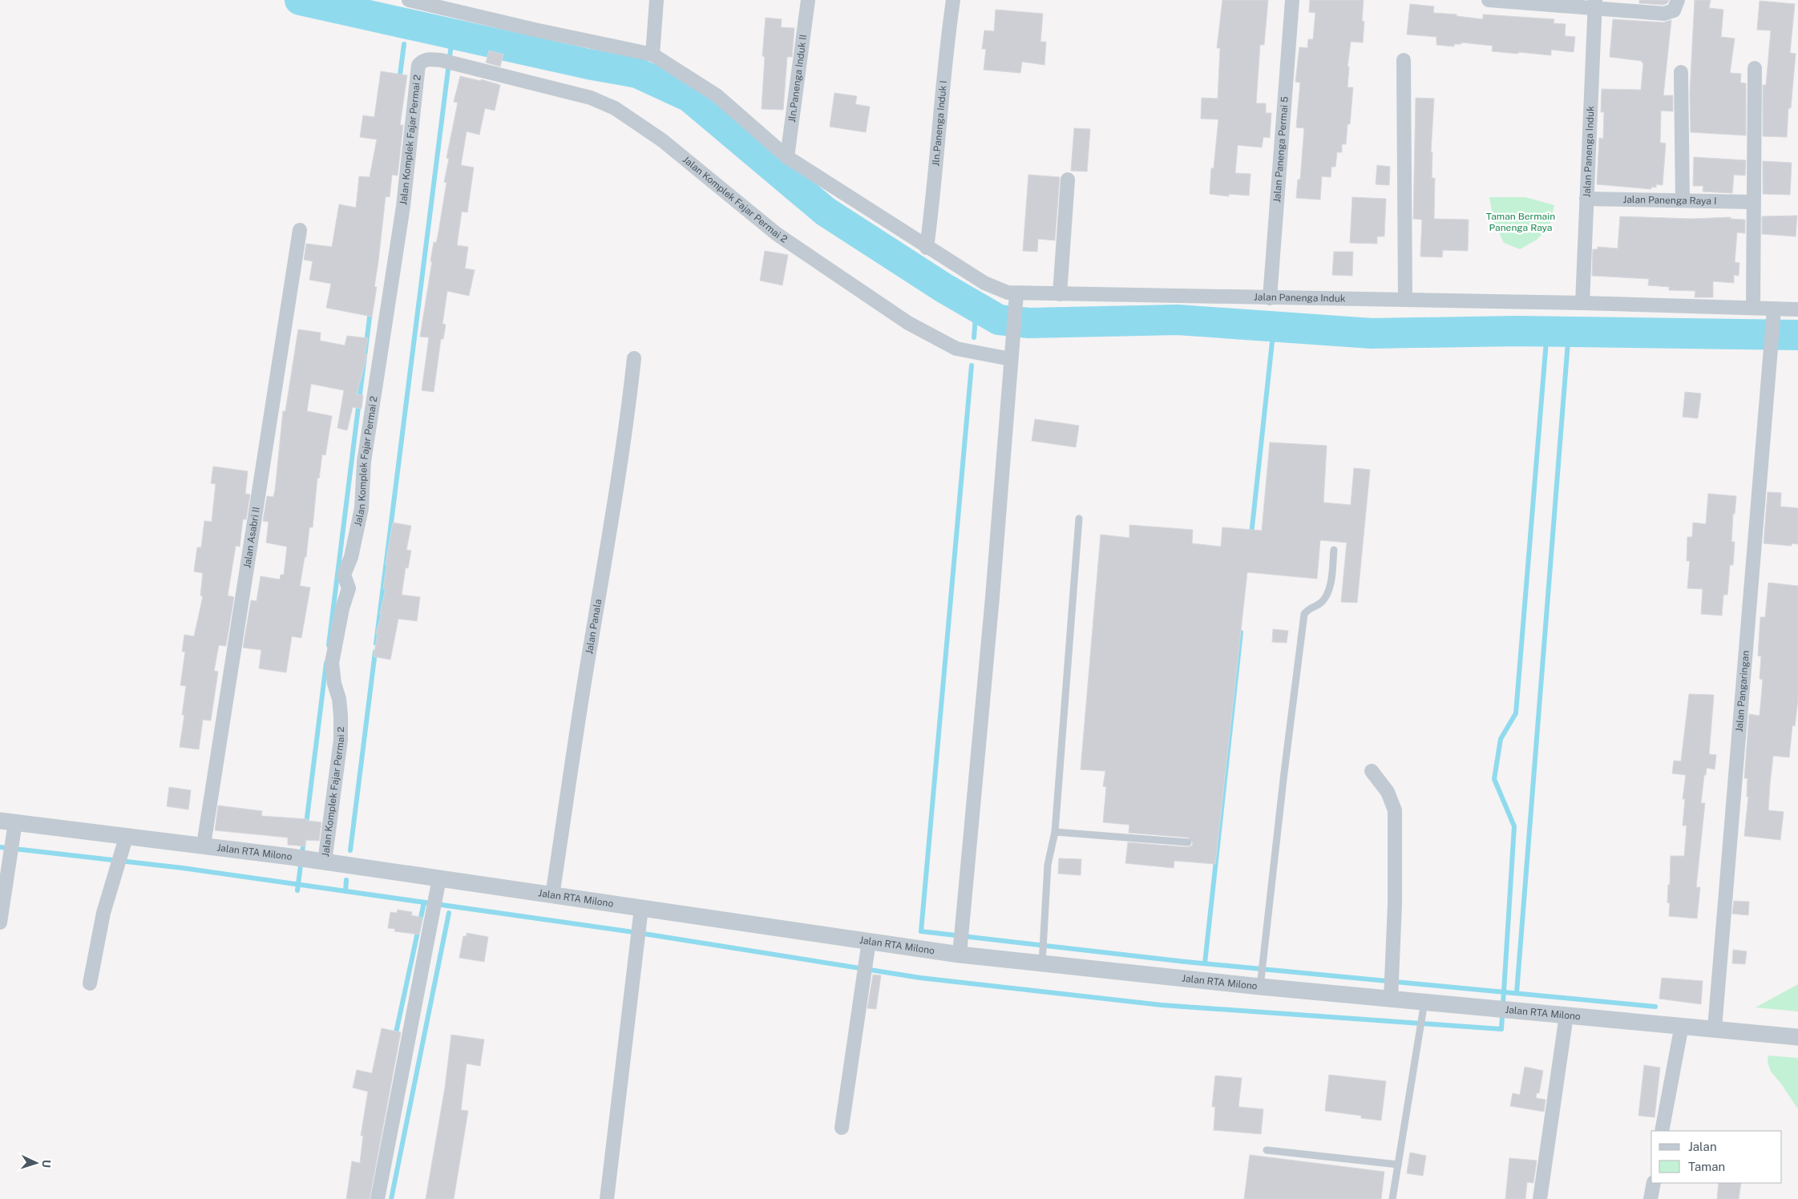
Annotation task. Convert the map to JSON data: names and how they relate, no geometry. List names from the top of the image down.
{
  "streets": {
    "street": [
      "Jln.Panenga Induk II",
      "Jln.Panenga Induk I",
      "Jalan Komplek Fajar Permai 2",
      "Jalan Panenga Permai 5",
      "Jalan Panenga Induk",
      "Jalan Panenga Raya I",
      "Jalan Asabri II",
      "Jalan Panala",
      "Jalan Pangaringan",
      "Jalan RTA Milono"
    ]
  },
  "crossings": [
    ["Jln.Panenga Induk II", "Jalan Panenga Induk"],
    ["Jln.Panenga Induk I", "Jalan Panenga Induk"],
    ["Jalan Komplek Fajar Permai 2", "Jalan RTA Milono"],
    ["Jalan Panenga Permai 5", "Jalan Panenga Induk"],
    ["Jalan Panenga Induk", "Jalan Panenga Raya I"],
    ["Jalan Panenga Induk", "Jalan Pangaringan"],
    ["Jalan Asabri II", "Jalan RTA Milono"],
    ["Jalan Panala", "Jalan RTA Milono"],
    ["Jalan Pangaringan", "Jalan RTA Milono"]
  ],
  "parks": ["Taman Bermain Panenga Raya"],
  "legend": ["Jalan", "Taman"],
  "north": "right"
}
